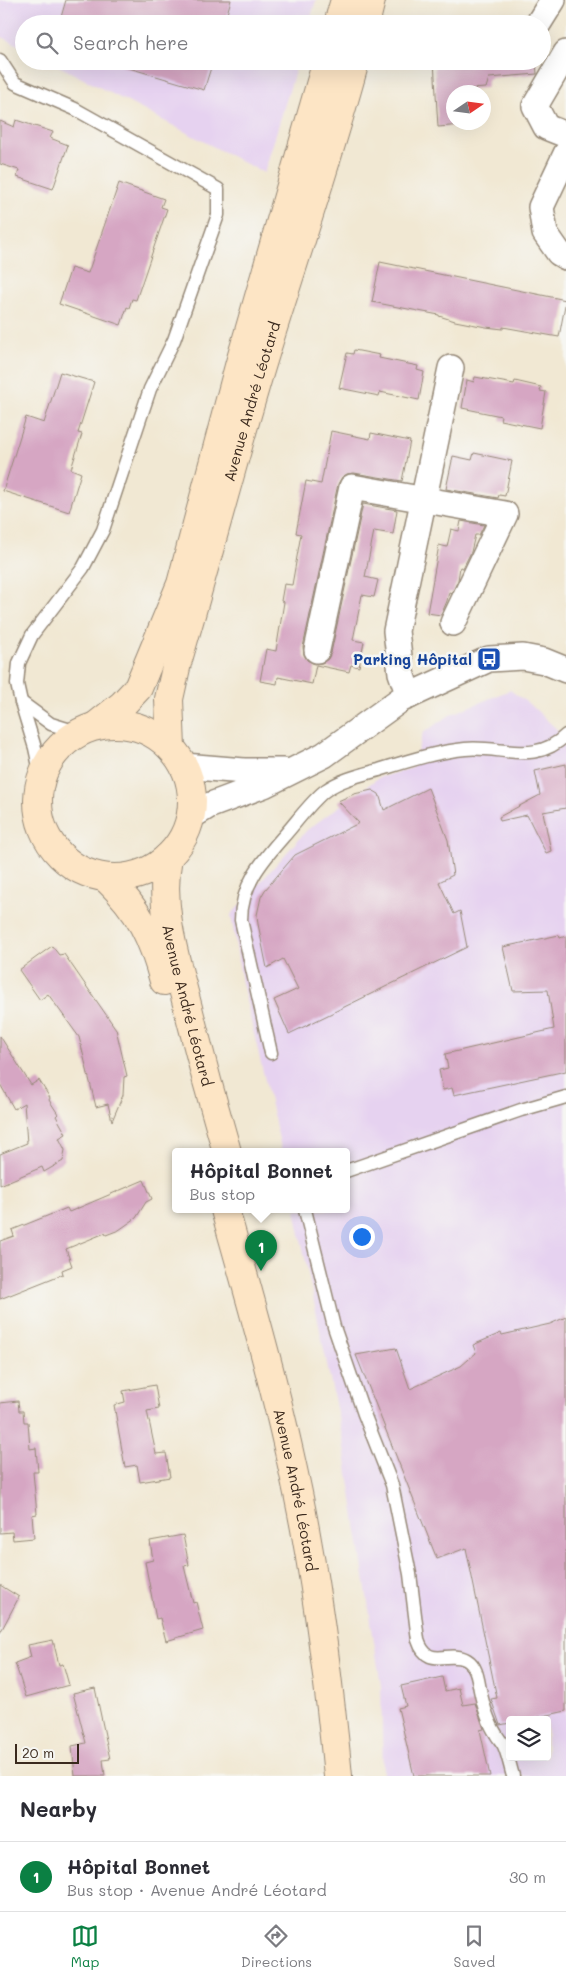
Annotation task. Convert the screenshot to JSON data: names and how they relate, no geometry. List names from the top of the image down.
{
  "streets": {
    "main road": ["Avenue André Léotard"]
  },
  "places": {
    "bus stop": ["Parking Hôpital"]
  },
  "scale_bar": "20 m",
  "north": "right",
  "page": {
    "search": "Search here",
    "popup": ["Hôpital Bonnet", "Bus stop"],
    "pins": "1",
    "scale": "20 m",
    "heading": "Nearby",
    "list": [
      {
        "mark": "1",
        "name": "Hôpital Bonnet",
        "note": "Bus stop · Avenue André Léotard",
        "value": "30 m"
      }
    ],
    "nav": ["Map", "Directions", "Saved"]
  }
}
